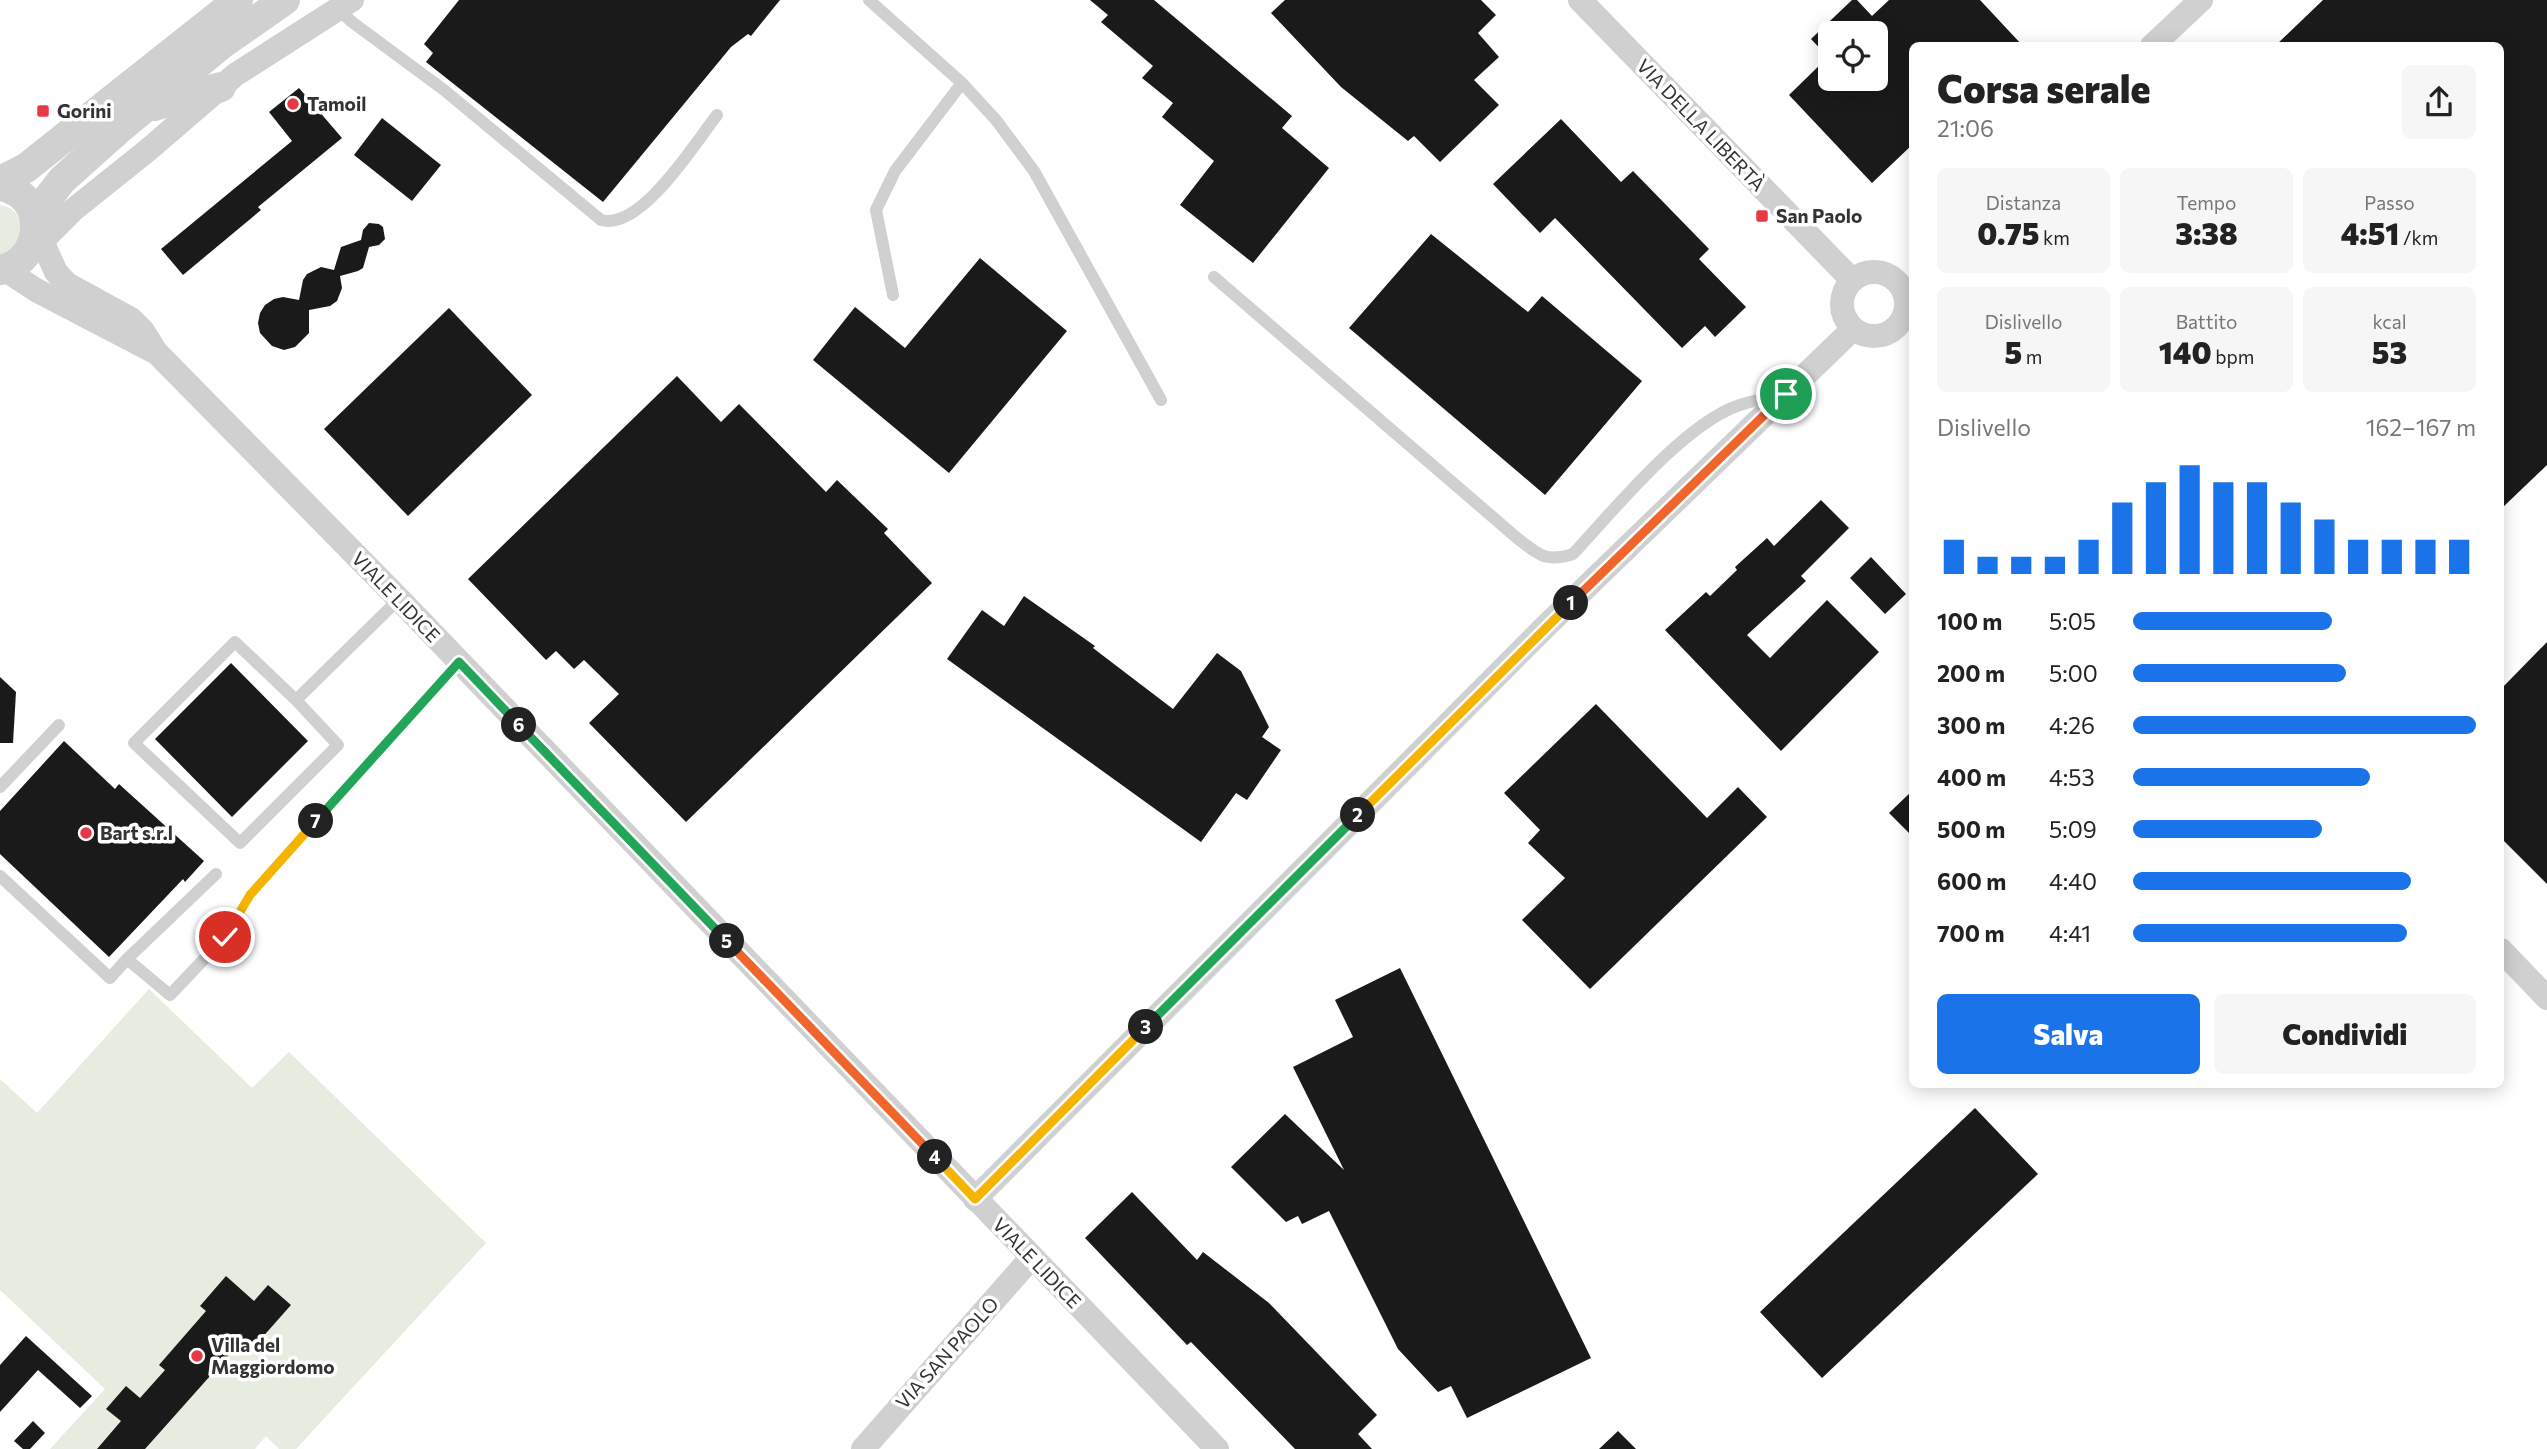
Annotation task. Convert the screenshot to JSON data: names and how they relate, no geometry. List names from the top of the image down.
{
  "streets": {
    "street": ["VIA DELLA LIBERTÀ", "VIALE LIDICE", "VIA SAN PAOLO"]
  },
  "crossings": [
    ["VIALE LIDICE", "VIA SAN PAOLO"]
  ],
  "places": {
    "other": ["Tamoil", "Bart s.r.l", "Villa del Maggiordomo"],
    "transit": ["Gorini", "San Paolo"]
  },
  "page": {
    "heading": ["Corsa serale", "21:06"],
    "stats": [
      ["Distanza", "0.75 km"],
      ["Tempo", "3:38"],
      ["Passo", "4:51 /km"],
      ["Dislivello", "5 m"],
      ["Battito", "140 bpm"],
      ["kcal", "53"]
    ],
    "chart": ["Dislivello", "162–167 m"],
    "pins": [
      "1",
      "6",
      "2",
      "7",
      "5",
      "3",
      "4"
    ],
    "list": [
      {
        "name": "100 m",
        "note": "5:05"
      },
      {
        "name": "200 m",
        "note": "5:00"
      },
      {
        "name": "300 m",
        "note": "4:26"
      },
      {
        "name": "400 m",
        "note": "4:53"
      },
      {
        "name": "500 m",
        "note": "5:09"
      },
      {
        "name": "600 m",
        "note": "4:40"
      },
      {
        "name": "700 m",
        "note": "4:41"
      }
    ],
    "buttons": ["Salva", "Condividi"]
  }
}
